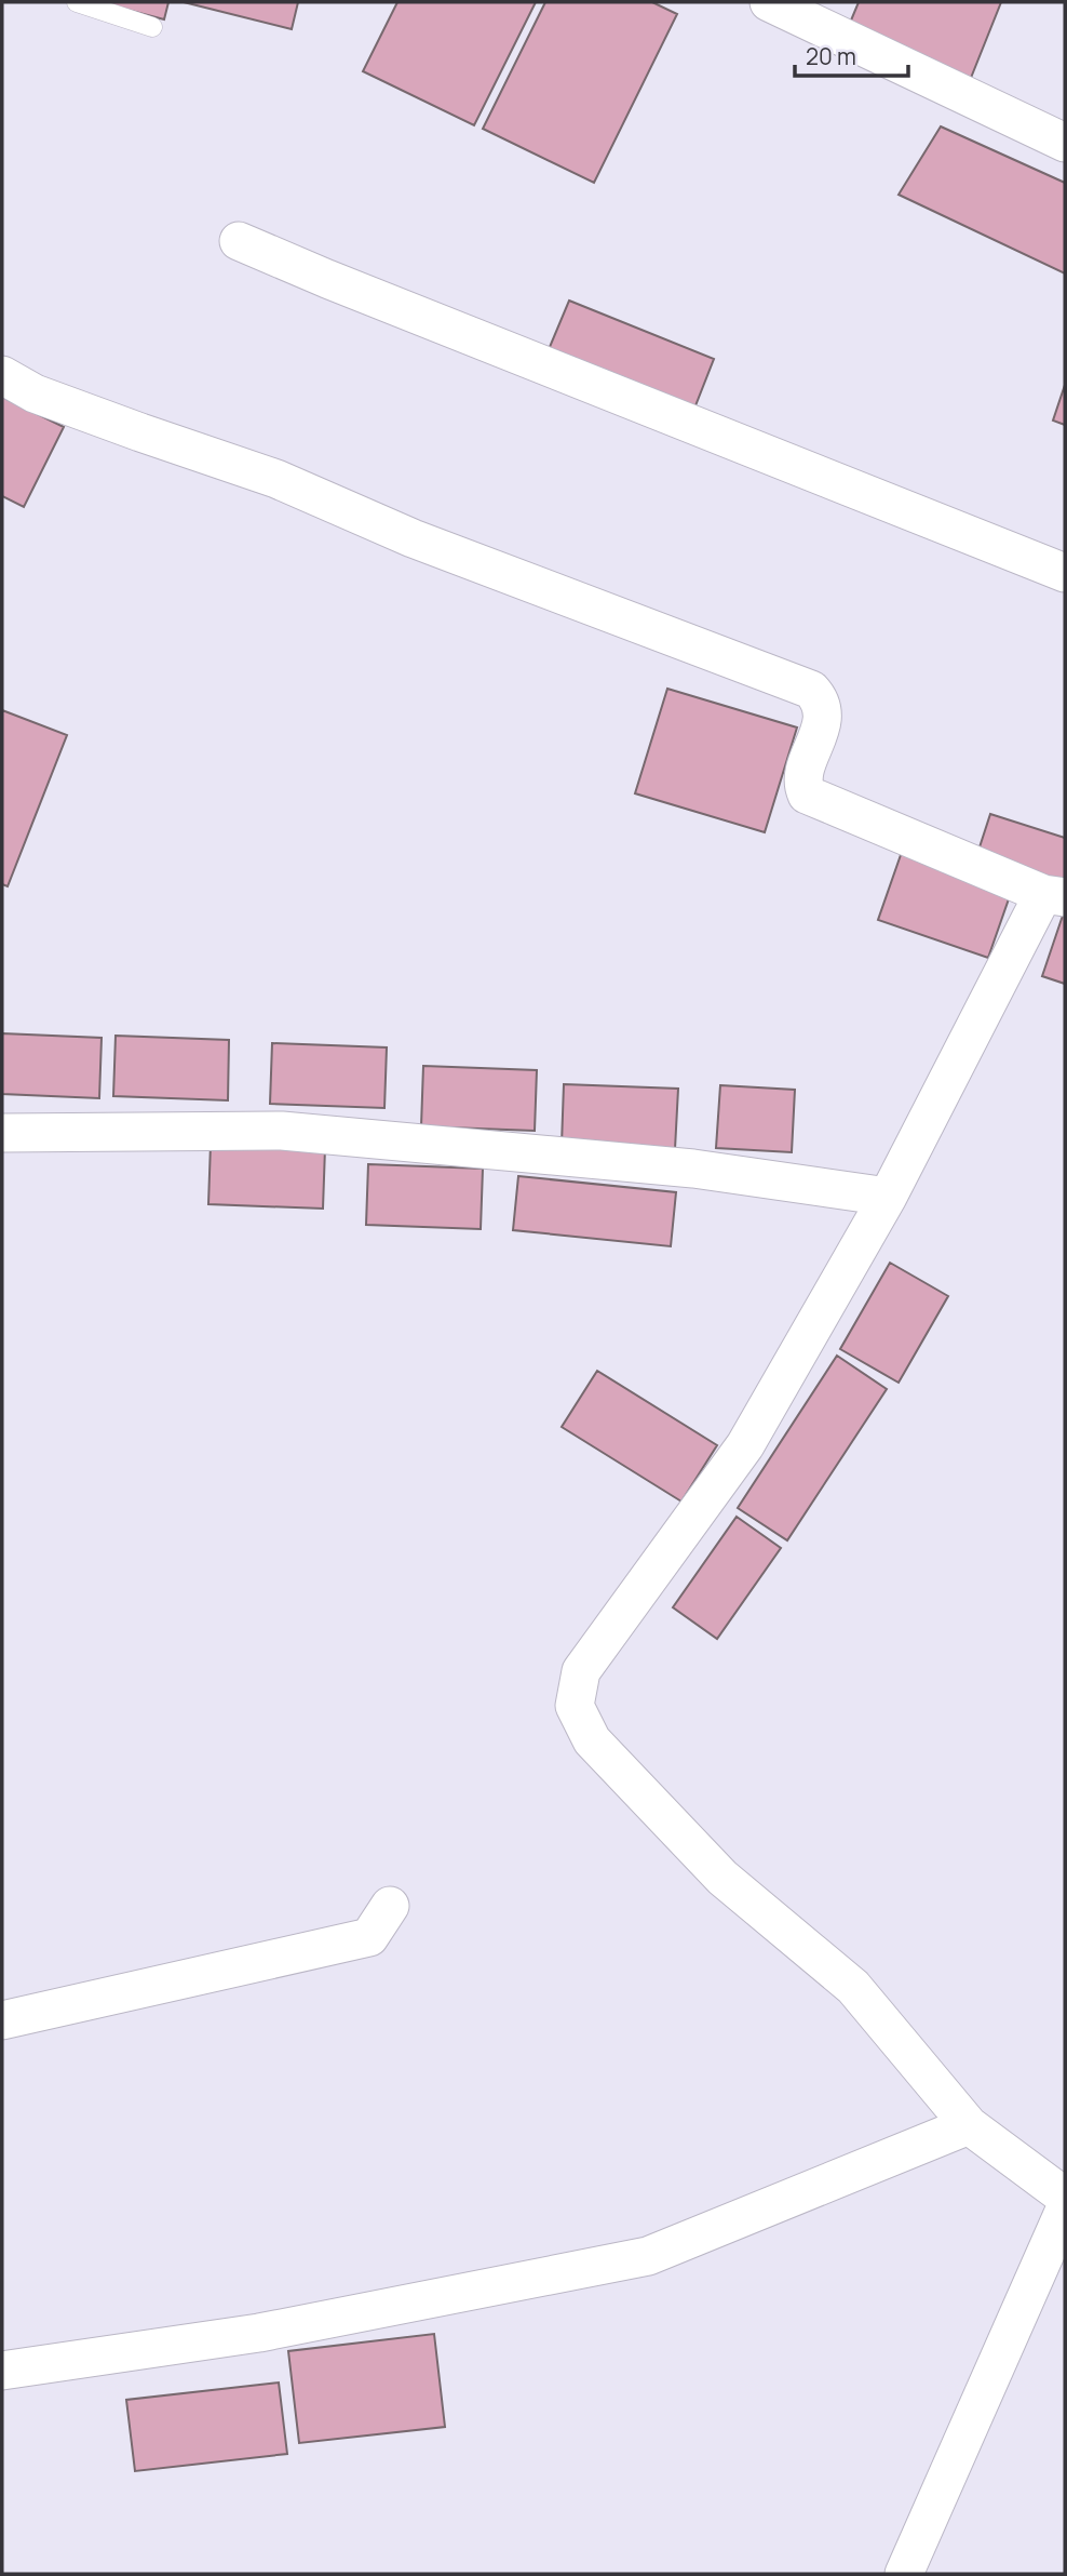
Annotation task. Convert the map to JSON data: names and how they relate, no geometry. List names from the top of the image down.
{
  "scale_bar": "20 m"
}
